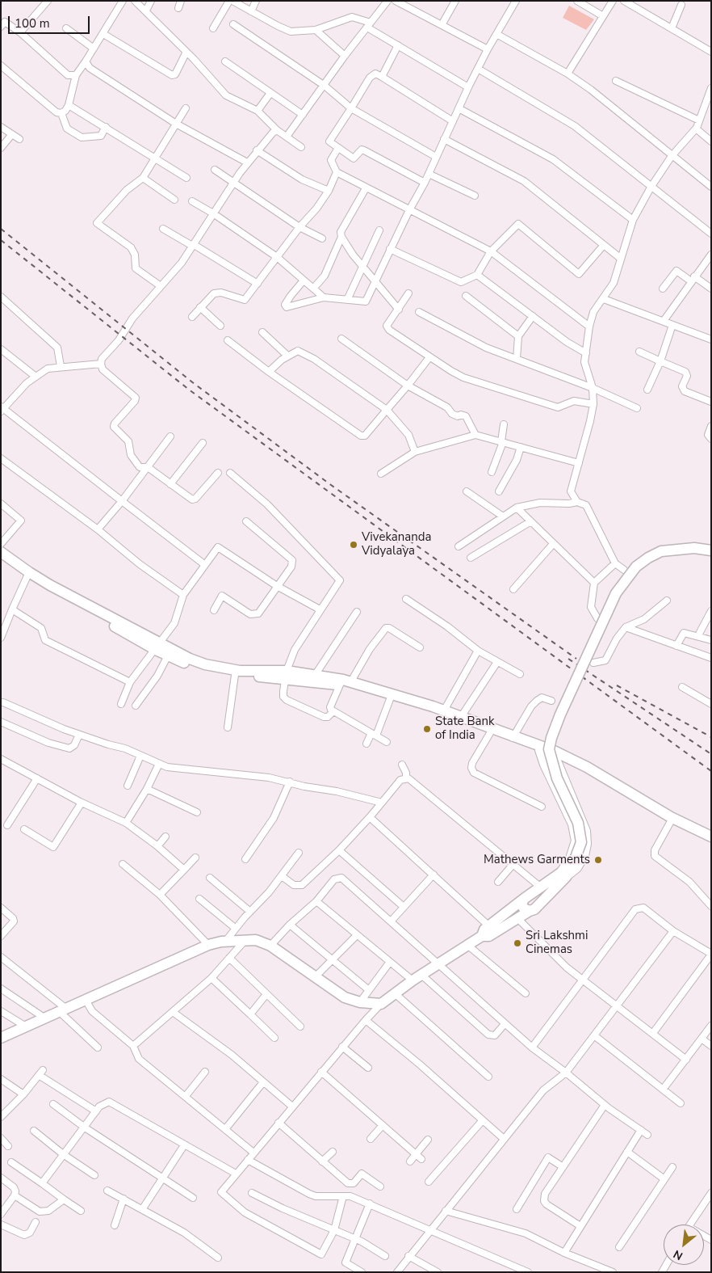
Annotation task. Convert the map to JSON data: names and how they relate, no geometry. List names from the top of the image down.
{
  "places": [
    "Vivekananda Vidyalaya",
    "State Bank of India",
    "Mathews Garments",
    "Sri Lakshmi Cinemas"
  ],
  "scale_bar": "100 m",
  "north": "bottom left"
}
